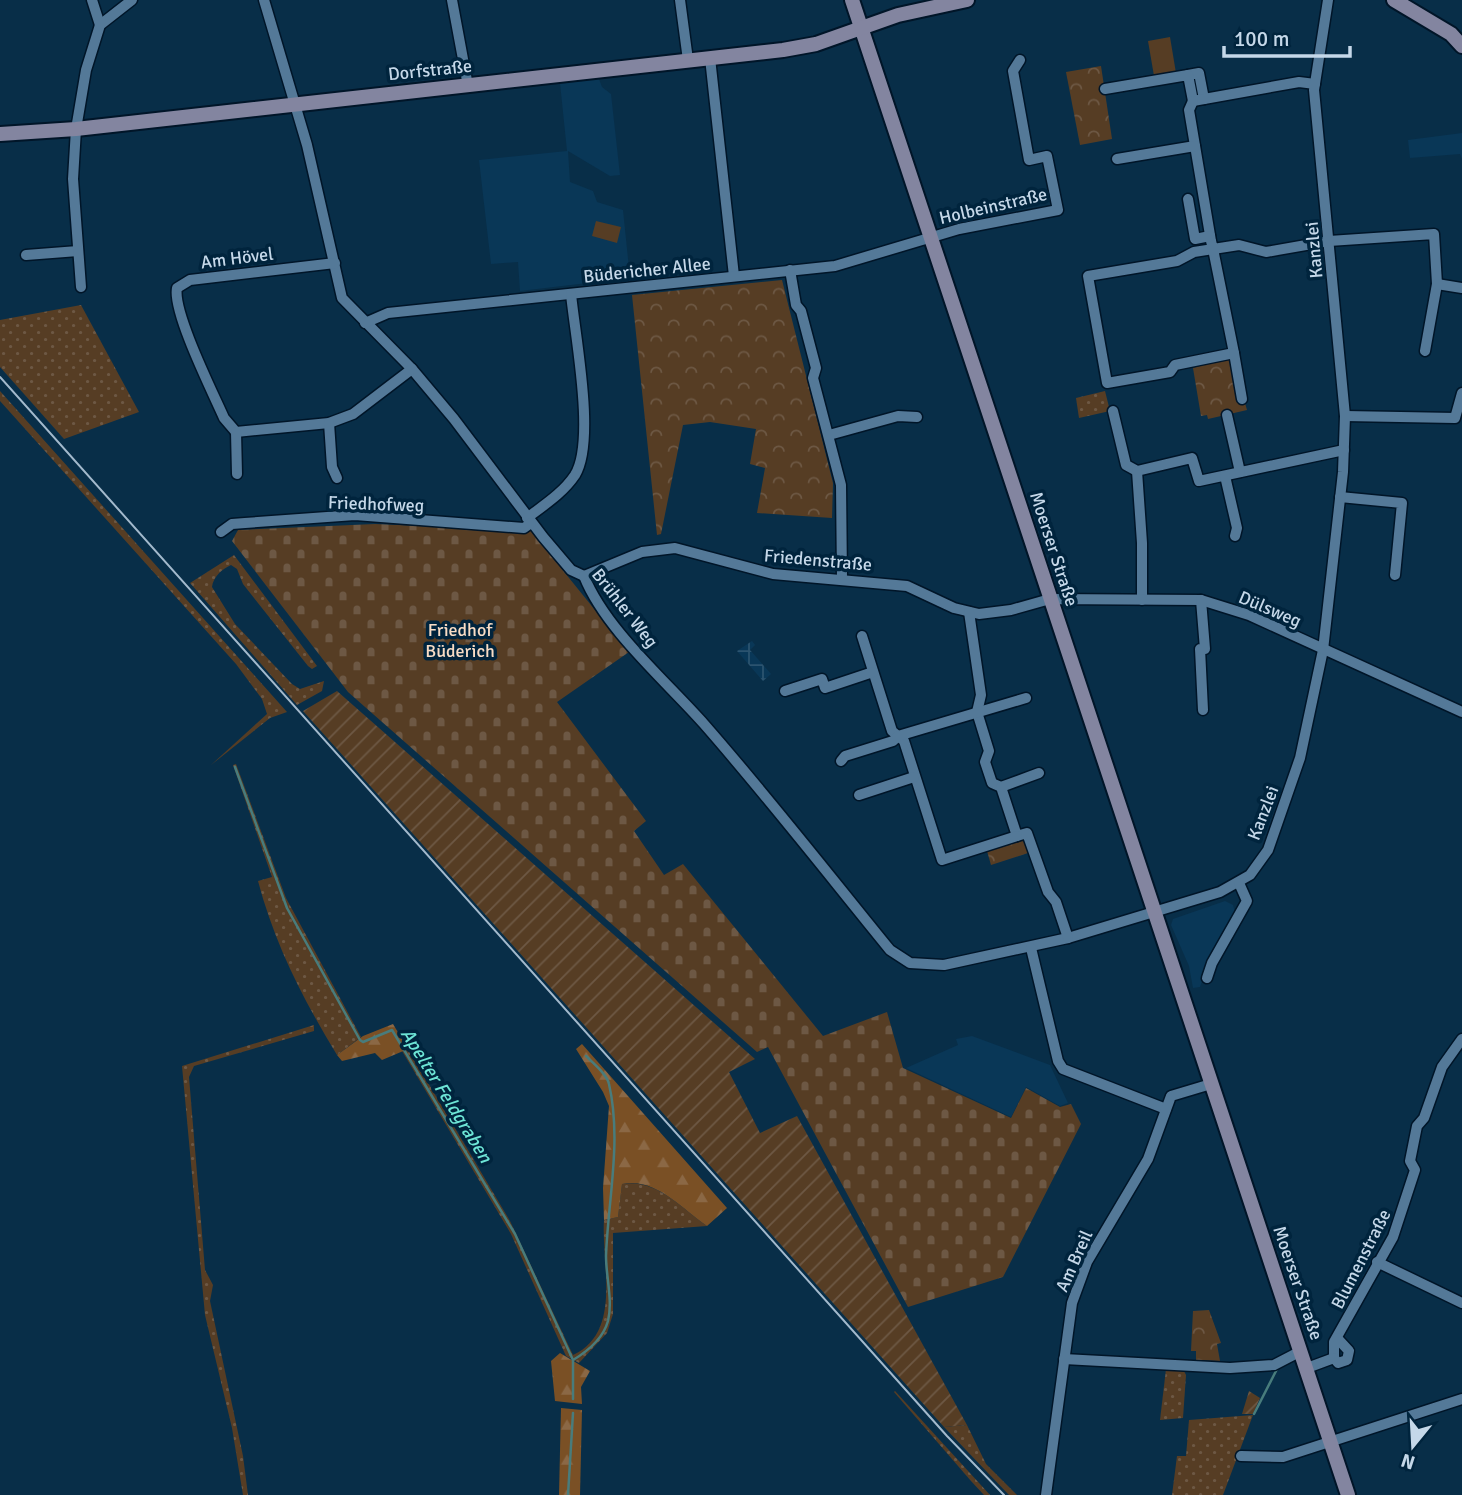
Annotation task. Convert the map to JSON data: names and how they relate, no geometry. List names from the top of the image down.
{
  "streets": {
    "main road": ["Dorfstraße", "Moerser Straße"],
    "street": [
      "Holbeinstraße",
      "Kanzlei",
      "Am Hövel",
      "Büdericher Allee",
      "Friedhofweg",
      "Friedenstraße",
      "Brühler Weg",
      "Dülsweg",
      "Blumenstraße",
      "Am Breil"
    ]
  },
  "crossings": [
    ["Dorfstraße", "Moerser Straße"],
    ["Dorfstraße", "Brühler Weg"],
    ["Holbeinstraße", "Büdericher Allee"],
    ["Holbeinstraße", "Moerser Straße"],
    ["Kanzlei", "Moerser Straße"],
    ["Kanzlei", "Brühler Weg"],
    ["Kanzlei", "Dülsweg"],
    ["Am Hövel", "Brühler Weg"],
    ["Büdericher Allee", "Moerser Straße"],
    ["Büdericher Allee", "Brühler Weg"],
    ["Friedhofweg", "Brühler Weg"],
    ["Moerser Straße", "Friedenstraße"],
    ["Moerser Straße", "Brühler Weg"],
    ["Moerser Straße", "Dülsweg"],
    ["Moerser Straße", "Am Breil"],
    ["Friedenstraße", "Brühler Weg"],
    ["Friedenstraße", "Dülsweg"]
  ],
  "water": ["Apelter Feldgraben"],
  "parks": ["Friedhof Büderich"],
  "scale_bar": "100 m",
  "north": "bottom"
}
